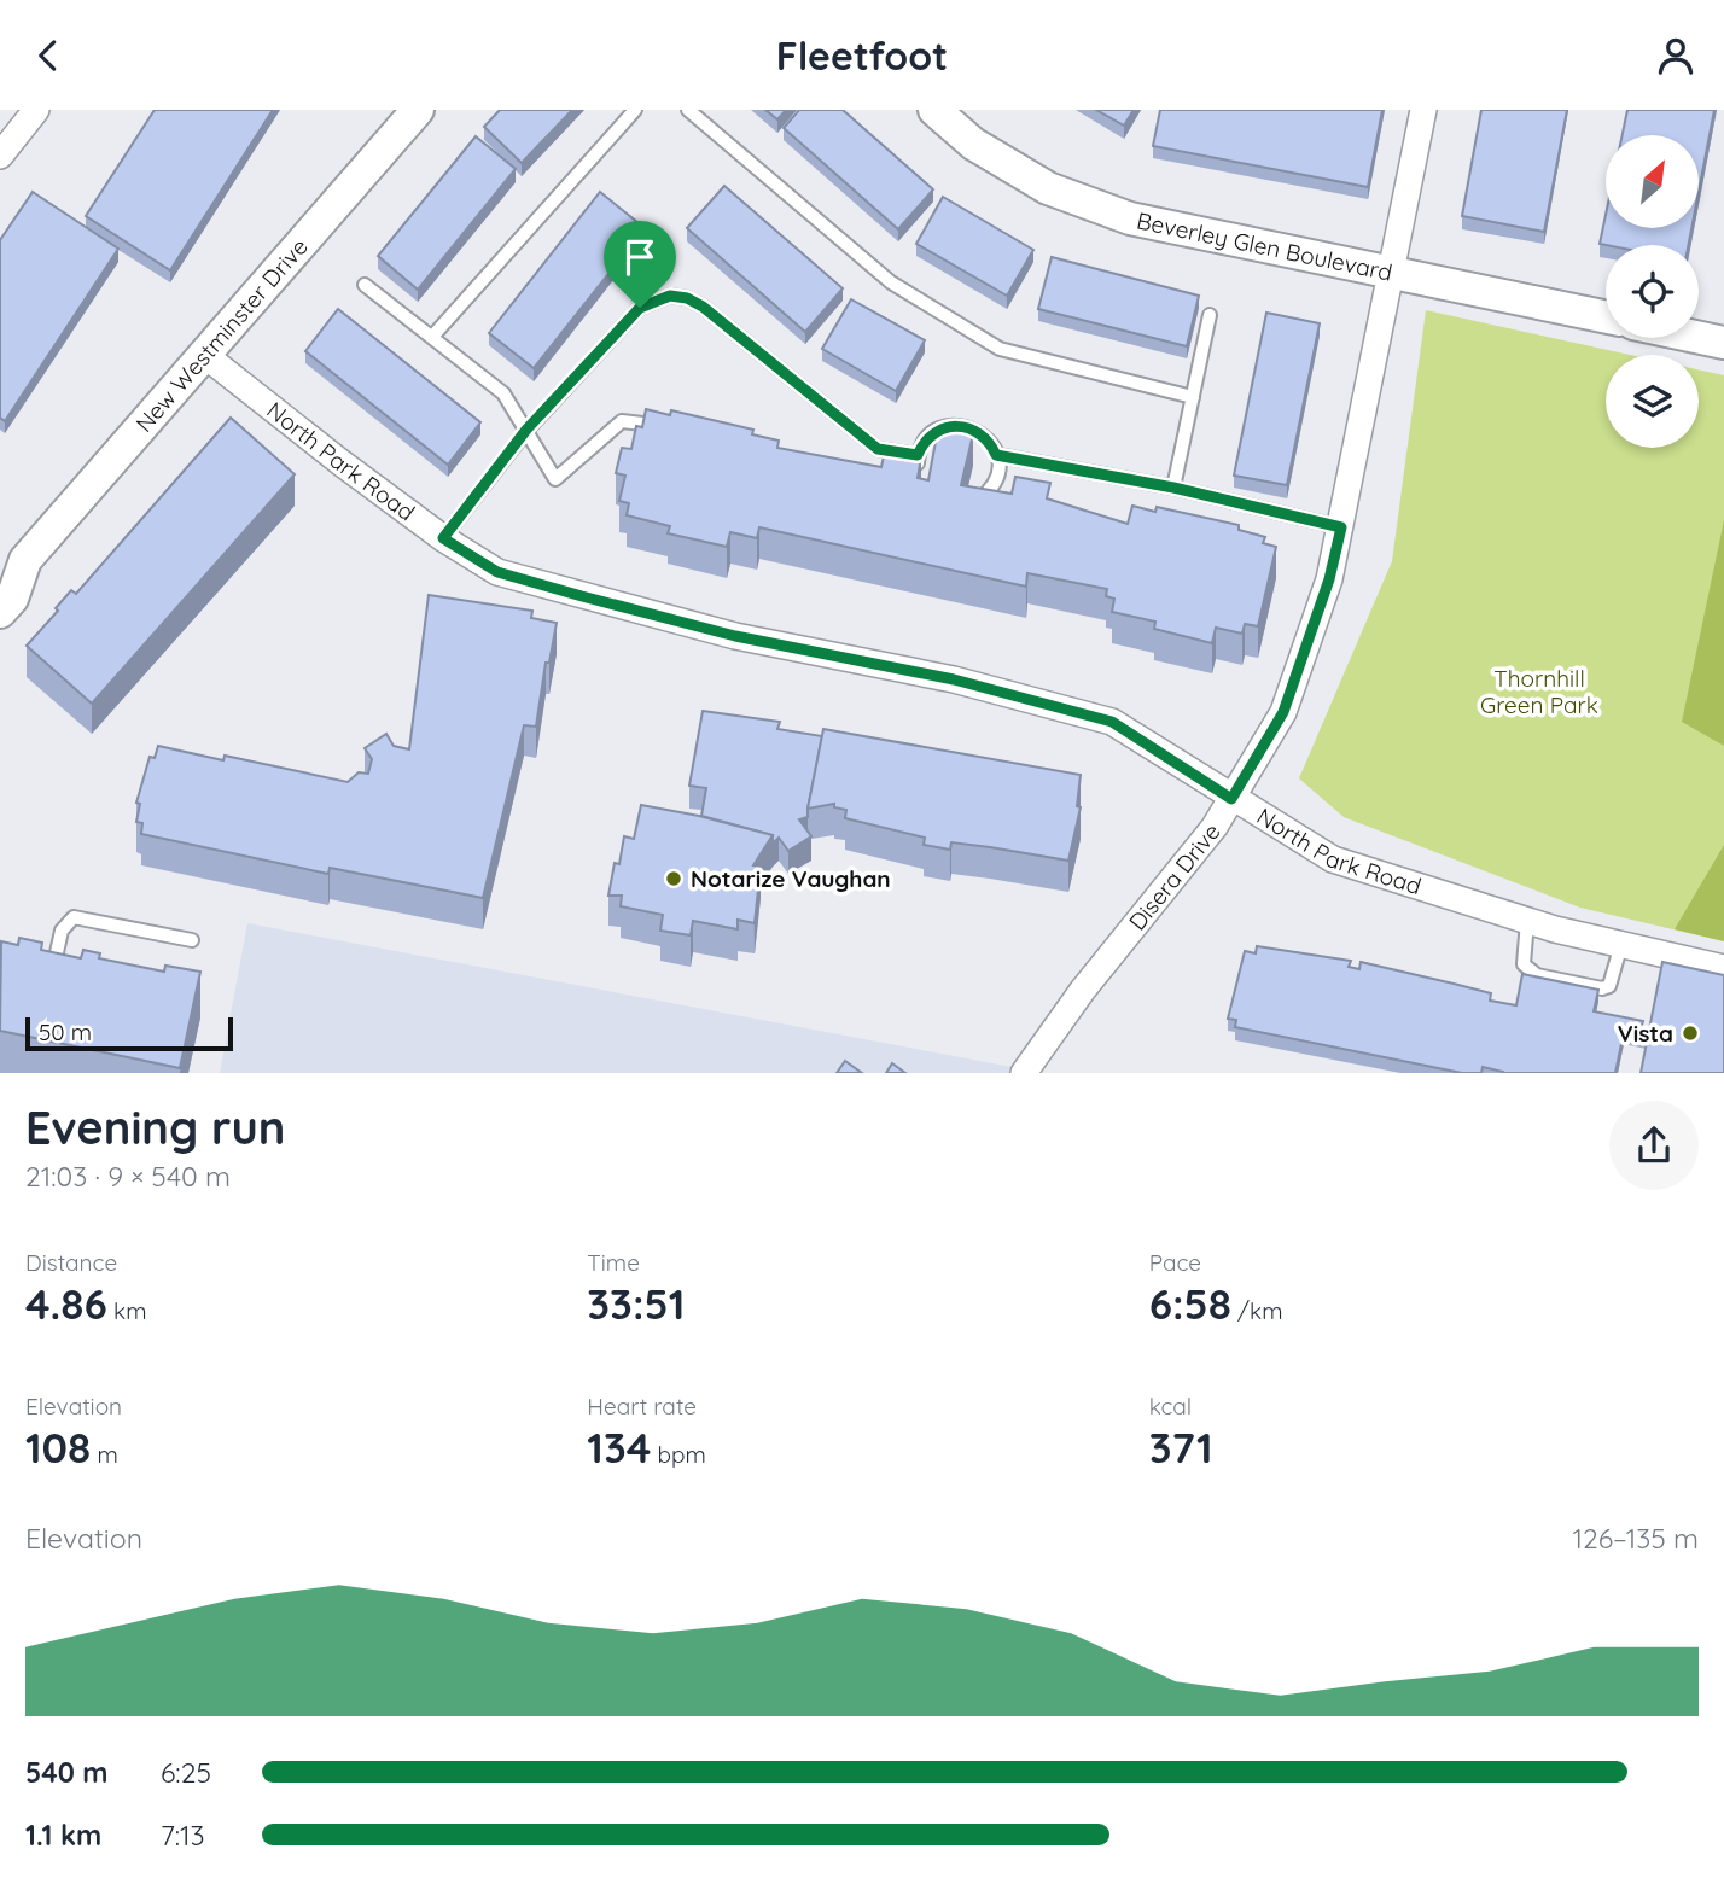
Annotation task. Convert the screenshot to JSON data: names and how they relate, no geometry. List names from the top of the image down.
{
  "streets": {
    "street": [
      "Beverley Glen Boulevard",
      "New Westminster Drive",
      "North Park Road",
      "Disera Drive"
    ]
  },
  "crossings": [
    ["Beverley Glen Boulevard", "Disera Drive"],
    ["New Westminster Drive", "North Park Road"],
    ["North Park Road", "Disera Drive"]
  ],
  "parks": ["Thornhill Green Park"],
  "places": ["Notarize Vaughan", "Vista"],
  "scale_bar": "50 m",
  "north": "top right",
  "page": {
    "header": "Fleetfoot",
    "scale": "50 m",
    "heading": ["Evening run", "21:03 · 9 × 540 m"],
    "stats": [
      ["Distance", "4.86 km"],
      ["Time", "33:51"],
      ["Pace", "6:58 /km"],
      ["Elevation", "108 m"],
      ["Heart rate", "134 bpm"],
      ["kcal", "371"]
    ],
    "chart": ["Elevation", "126–135 m"],
    "list": [
      {
        "name": "540 m",
        "note": "6:25"
      },
      {
        "name": "1.1 km",
        "note": "7:13"
      }
    ]
  }
}
